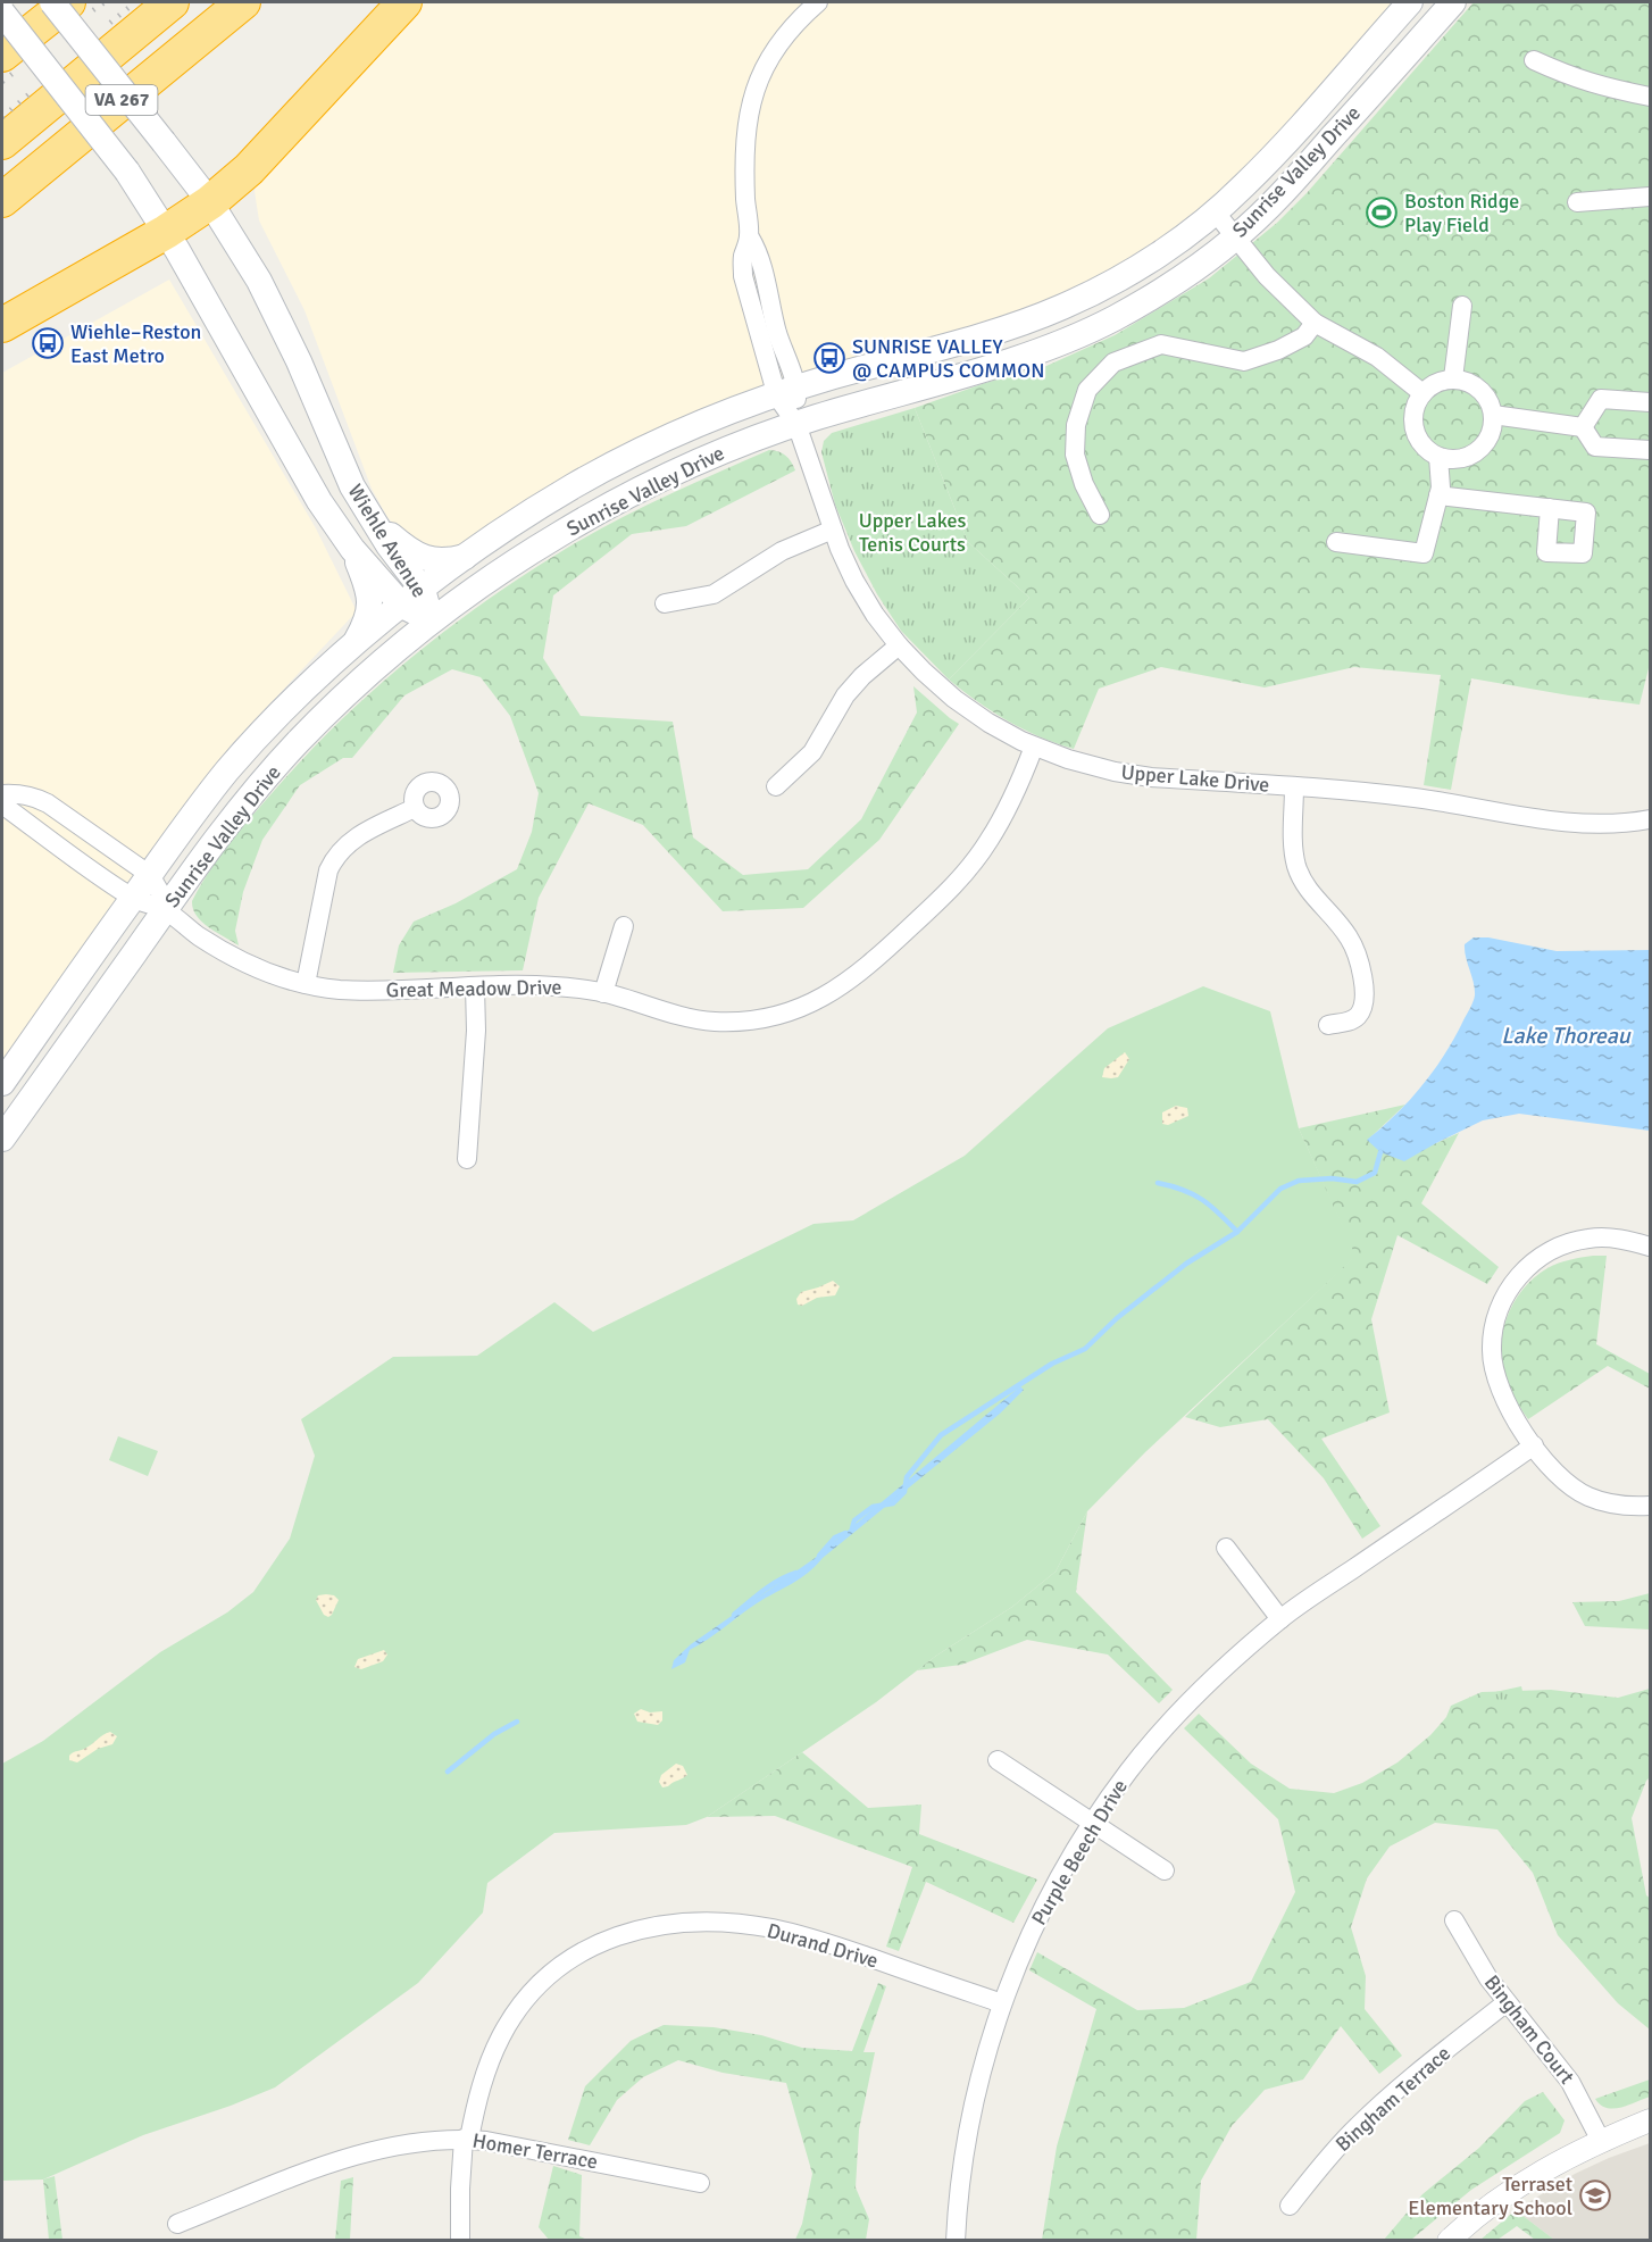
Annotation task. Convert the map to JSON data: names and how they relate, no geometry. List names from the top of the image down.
{
  "streets": {
    "highway": ["VA 267"],
    "main road": ["Sunrise Valley Drive", "Wiehle Avenue"],
    "street": [
      "Upper Lake Drive",
      "Great Meadow Drive",
      "Purple Beech Drive",
      "Durand Drive",
      "Bingham Court",
      "Bingham Terrace",
      "Homer Terrace"
    ]
  },
  "crossings": [
    ["Sunrise Valley Drive", "Wiehle Avenue"],
    ["Sunrise Valley Drive", "Upper Lake Drive"],
    ["Sunrise Valley Drive", "Great Meadow Drive"],
    ["Upper Lake Drive", "Great Meadow Drive"],
    ["Purple Beech Drive", "Durand Drive"],
    ["Durand Drive", "Homer Terrace"],
    ["Bingham Court", "Bingham Terrace"]
  ],
  "water": ["Lake Thoreau"],
  "parks": ["Upper Lakes Tenis Courts"],
  "places": {
    "sports": ["Boston Ridge Play Field"],
    "bus stop": ["Wiehle–Reston East Metro", "SUNRISE VALLEY @ CAMPUS COMMON"],
    "school or university": ["Terraset Elementary School"]
  }
}
